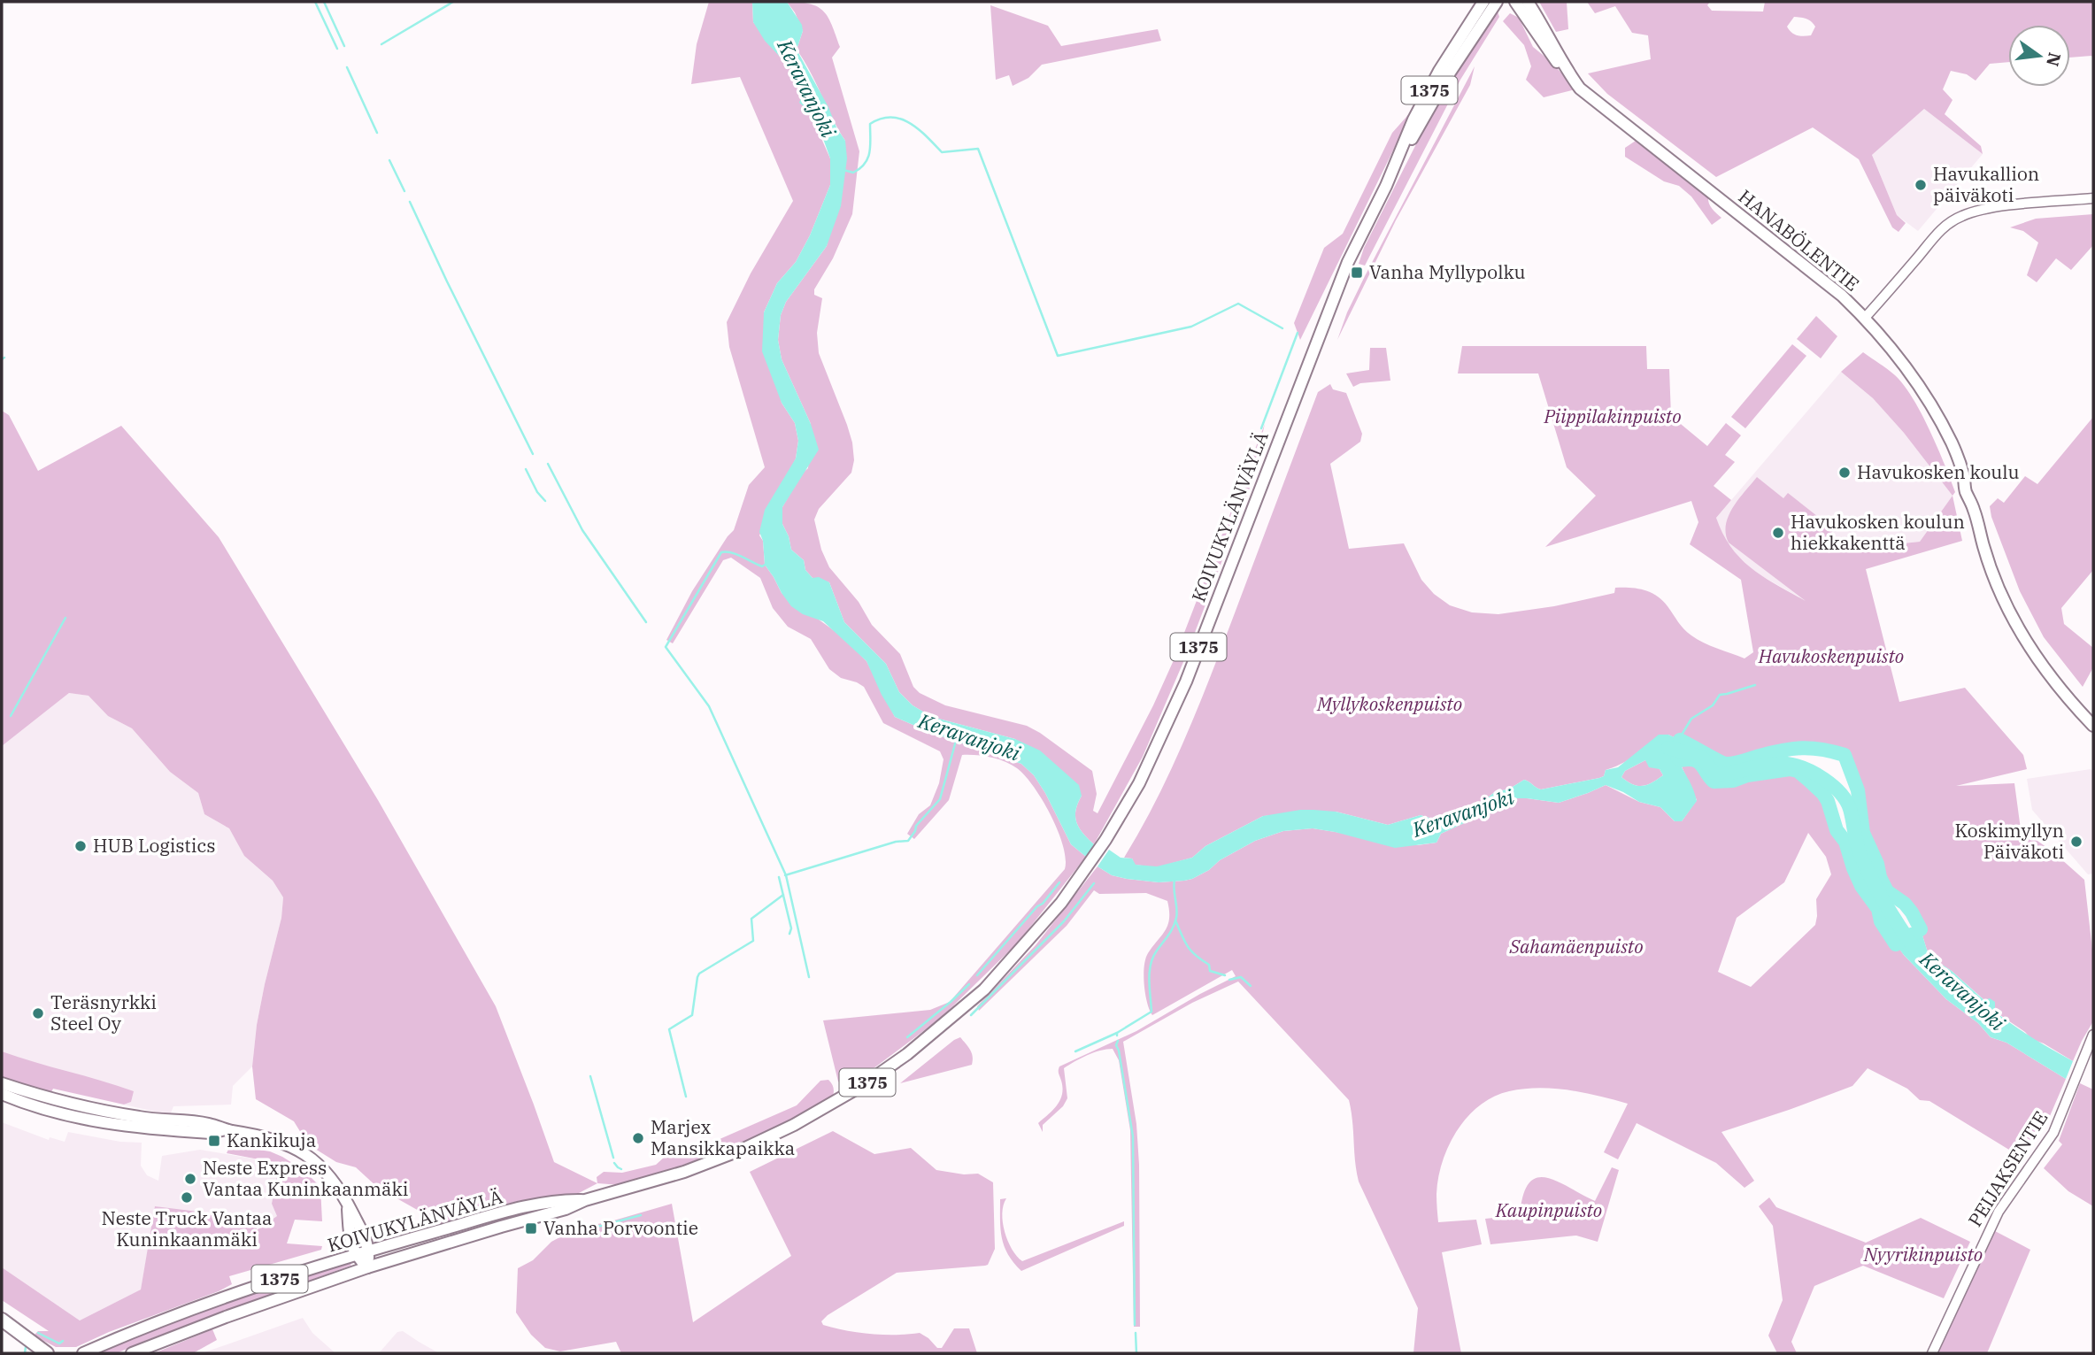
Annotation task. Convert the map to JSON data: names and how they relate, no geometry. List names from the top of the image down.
{
  "streets": {
    "main road": ["1375", "HANABÖLENTIE", "KOIVUKYLÄNVÄYLÄ"],
    "street": ["PEIJAKSENTIE"]
  },
  "water": ["Keravanjoki"],
  "parks": [
    "Piippilakinpuisto",
    "Havukoskenpuisto",
    "Myllykoskenpuisto",
    "Sahamäenpuisto",
    "Kaupinpuisto",
    "Nyyrikinpuisto"
  ],
  "places": {
    "other": [
      "Havukallion päiväkoti",
      "Havukosken koulu",
      "Havukosken koulun hiekkakenttä",
      "Koskimyllyn Päiväkoti",
      "HUB Logistics",
      "Teräsnyrkki Steel Oy",
      "Marjex Mansikkapaikka",
      "Neste Express Vantaa Kuninkaanmäki",
      "Neste Truck Vantaa Kuninkaanmäki"
    ],
    "transit": ["Vanha Myllypolku", "Kankikuja", "Vanha Porvoontie"]
  },
  "north": "right"
}
